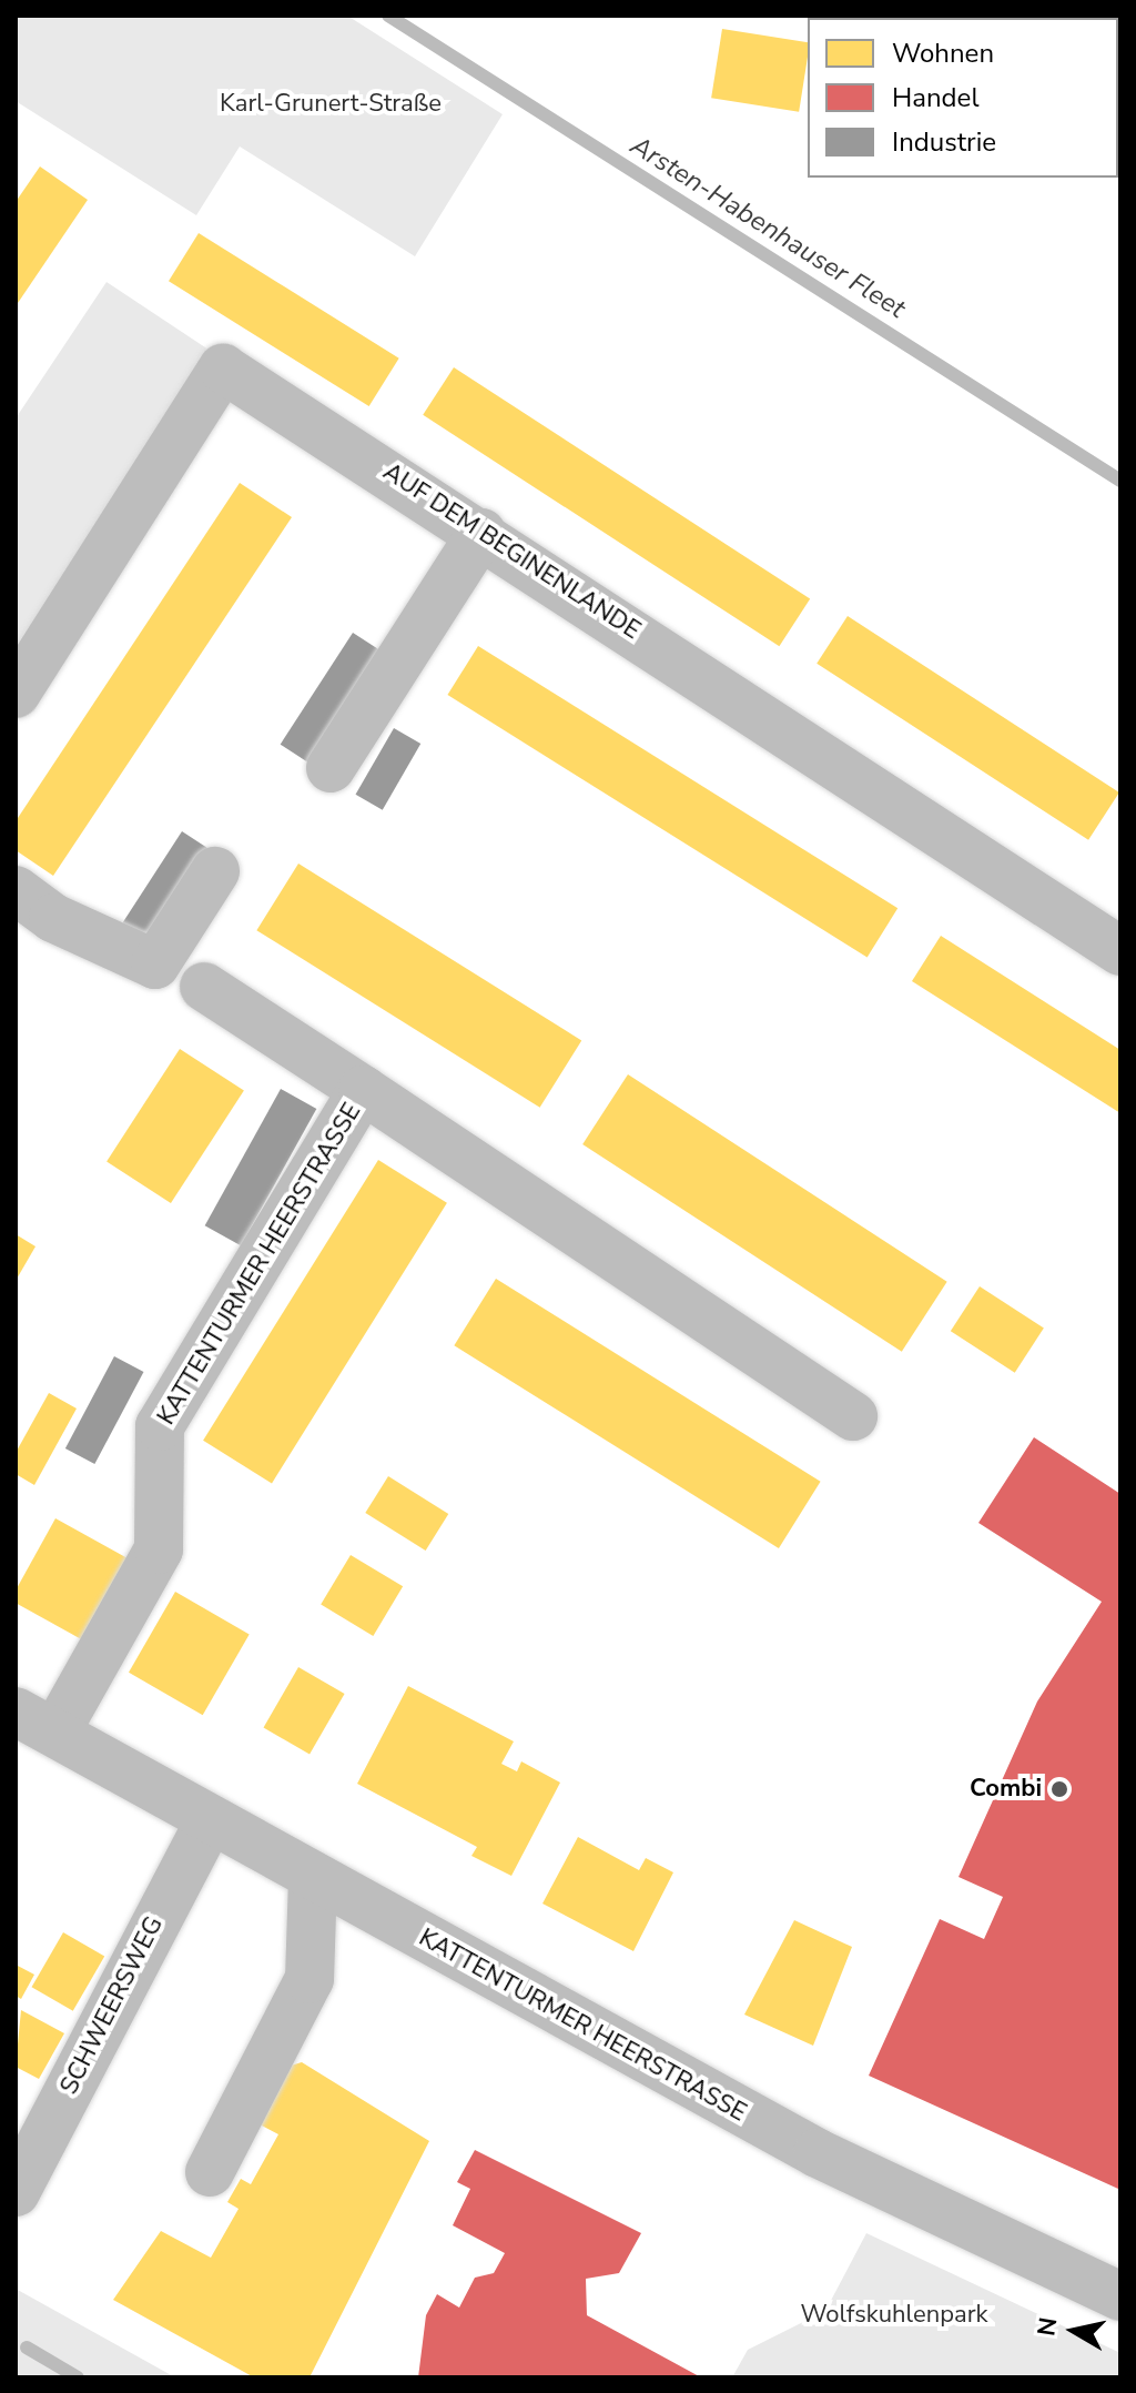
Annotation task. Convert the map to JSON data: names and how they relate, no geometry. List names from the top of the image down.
{
  "streets": {
    "street": ["AUF DEM BEGINENLANDE", "KATTENTURMER HEERSTRASSE", "SCHWEERSWEG"]
  },
  "crossings": [
    ["KATTENTURMER HEERSTRASSE", "SCHWEERSWEG"]
  ],
  "water": ["Arsten-Habenhauser Fleet"],
  "parks": ["Karl-Grunert-Straße", "Wolfskuhlenpark"],
  "places": ["Combi"],
  "legend": ["Wohnen", "Handel", "Industrie"],
  "north": "left"
}
